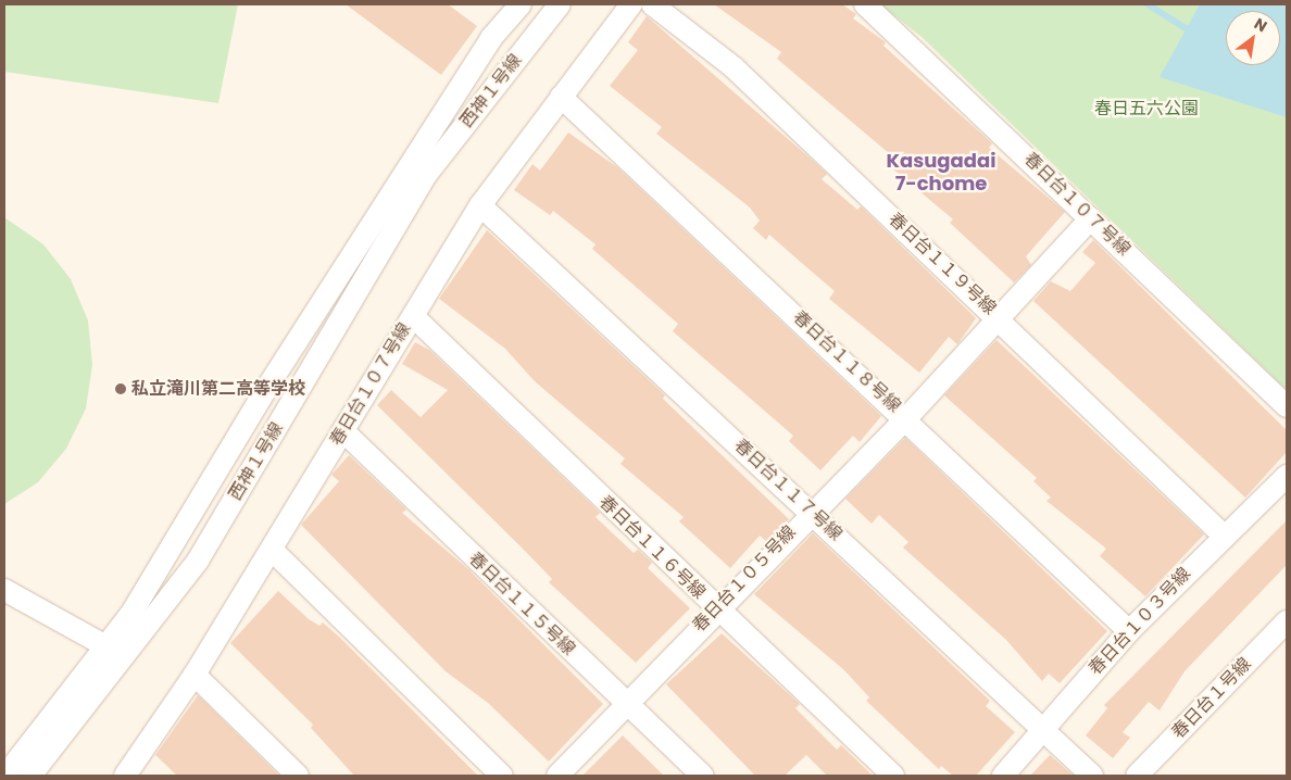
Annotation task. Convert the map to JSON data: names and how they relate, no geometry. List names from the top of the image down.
{
  "streets": {
    "street": [
      "西神１号線",
      "春日台１０７号線",
      "春日台１１９号線",
      "春日台１１８号線",
      "春日台１１７号線",
      "春日台１１６号線",
      "春日台１０５号線",
      "春日台１１５号線",
      "春日台１０３号線",
      "春日台１号線"
    ]
  },
  "crossings": [
    ["春日台１０７号線", "春日台１１８号線"],
    ["春日台１０７号線", "春日台１１７号線"],
    ["春日台１０７号線", "春日台１１６号線"],
    ["春日台１０７号線", "春日台１０５号線"],
    ["春日台１０７号線", "春日台１１５号線"],
    ["春日台１１９号線", "春日台１０５号線"],
    ["春日台１１９号線", "春日台１０３号線"],
    ["春日台１１８号線", "春日台１０５号線"],
    ["春日台１１８号線", "春日台１０３号線"],
    ["春日台１１７号線", "春日台１０５号線"],
    ["春日台１１７号線", "春日台１０３号線"],
    ["春日台１１６号線", "春日台１０５号線"],
    ["春日台１０５号線", "春日台１１５号線"]
  ],
  "districts": ["Kasugadai 7-chome"],
  "parks": ["春日五六公園"],
  "places": ["私立滝川第二高等学校"],
  "north": "top right"
}
